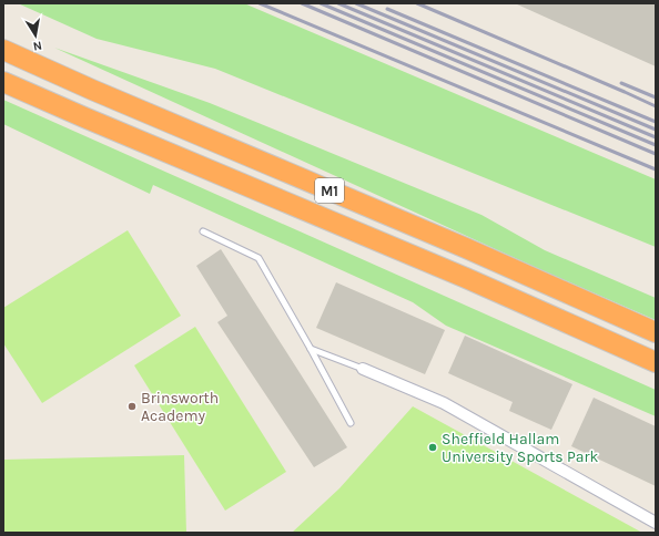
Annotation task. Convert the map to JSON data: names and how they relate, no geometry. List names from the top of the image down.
{
  "streets": {
    "highway": ["M1"]
  },
  "places": ["Brinsworth Academy", "Sheffield Hallam University Sports Park"],
  "north": "bottom"
}
